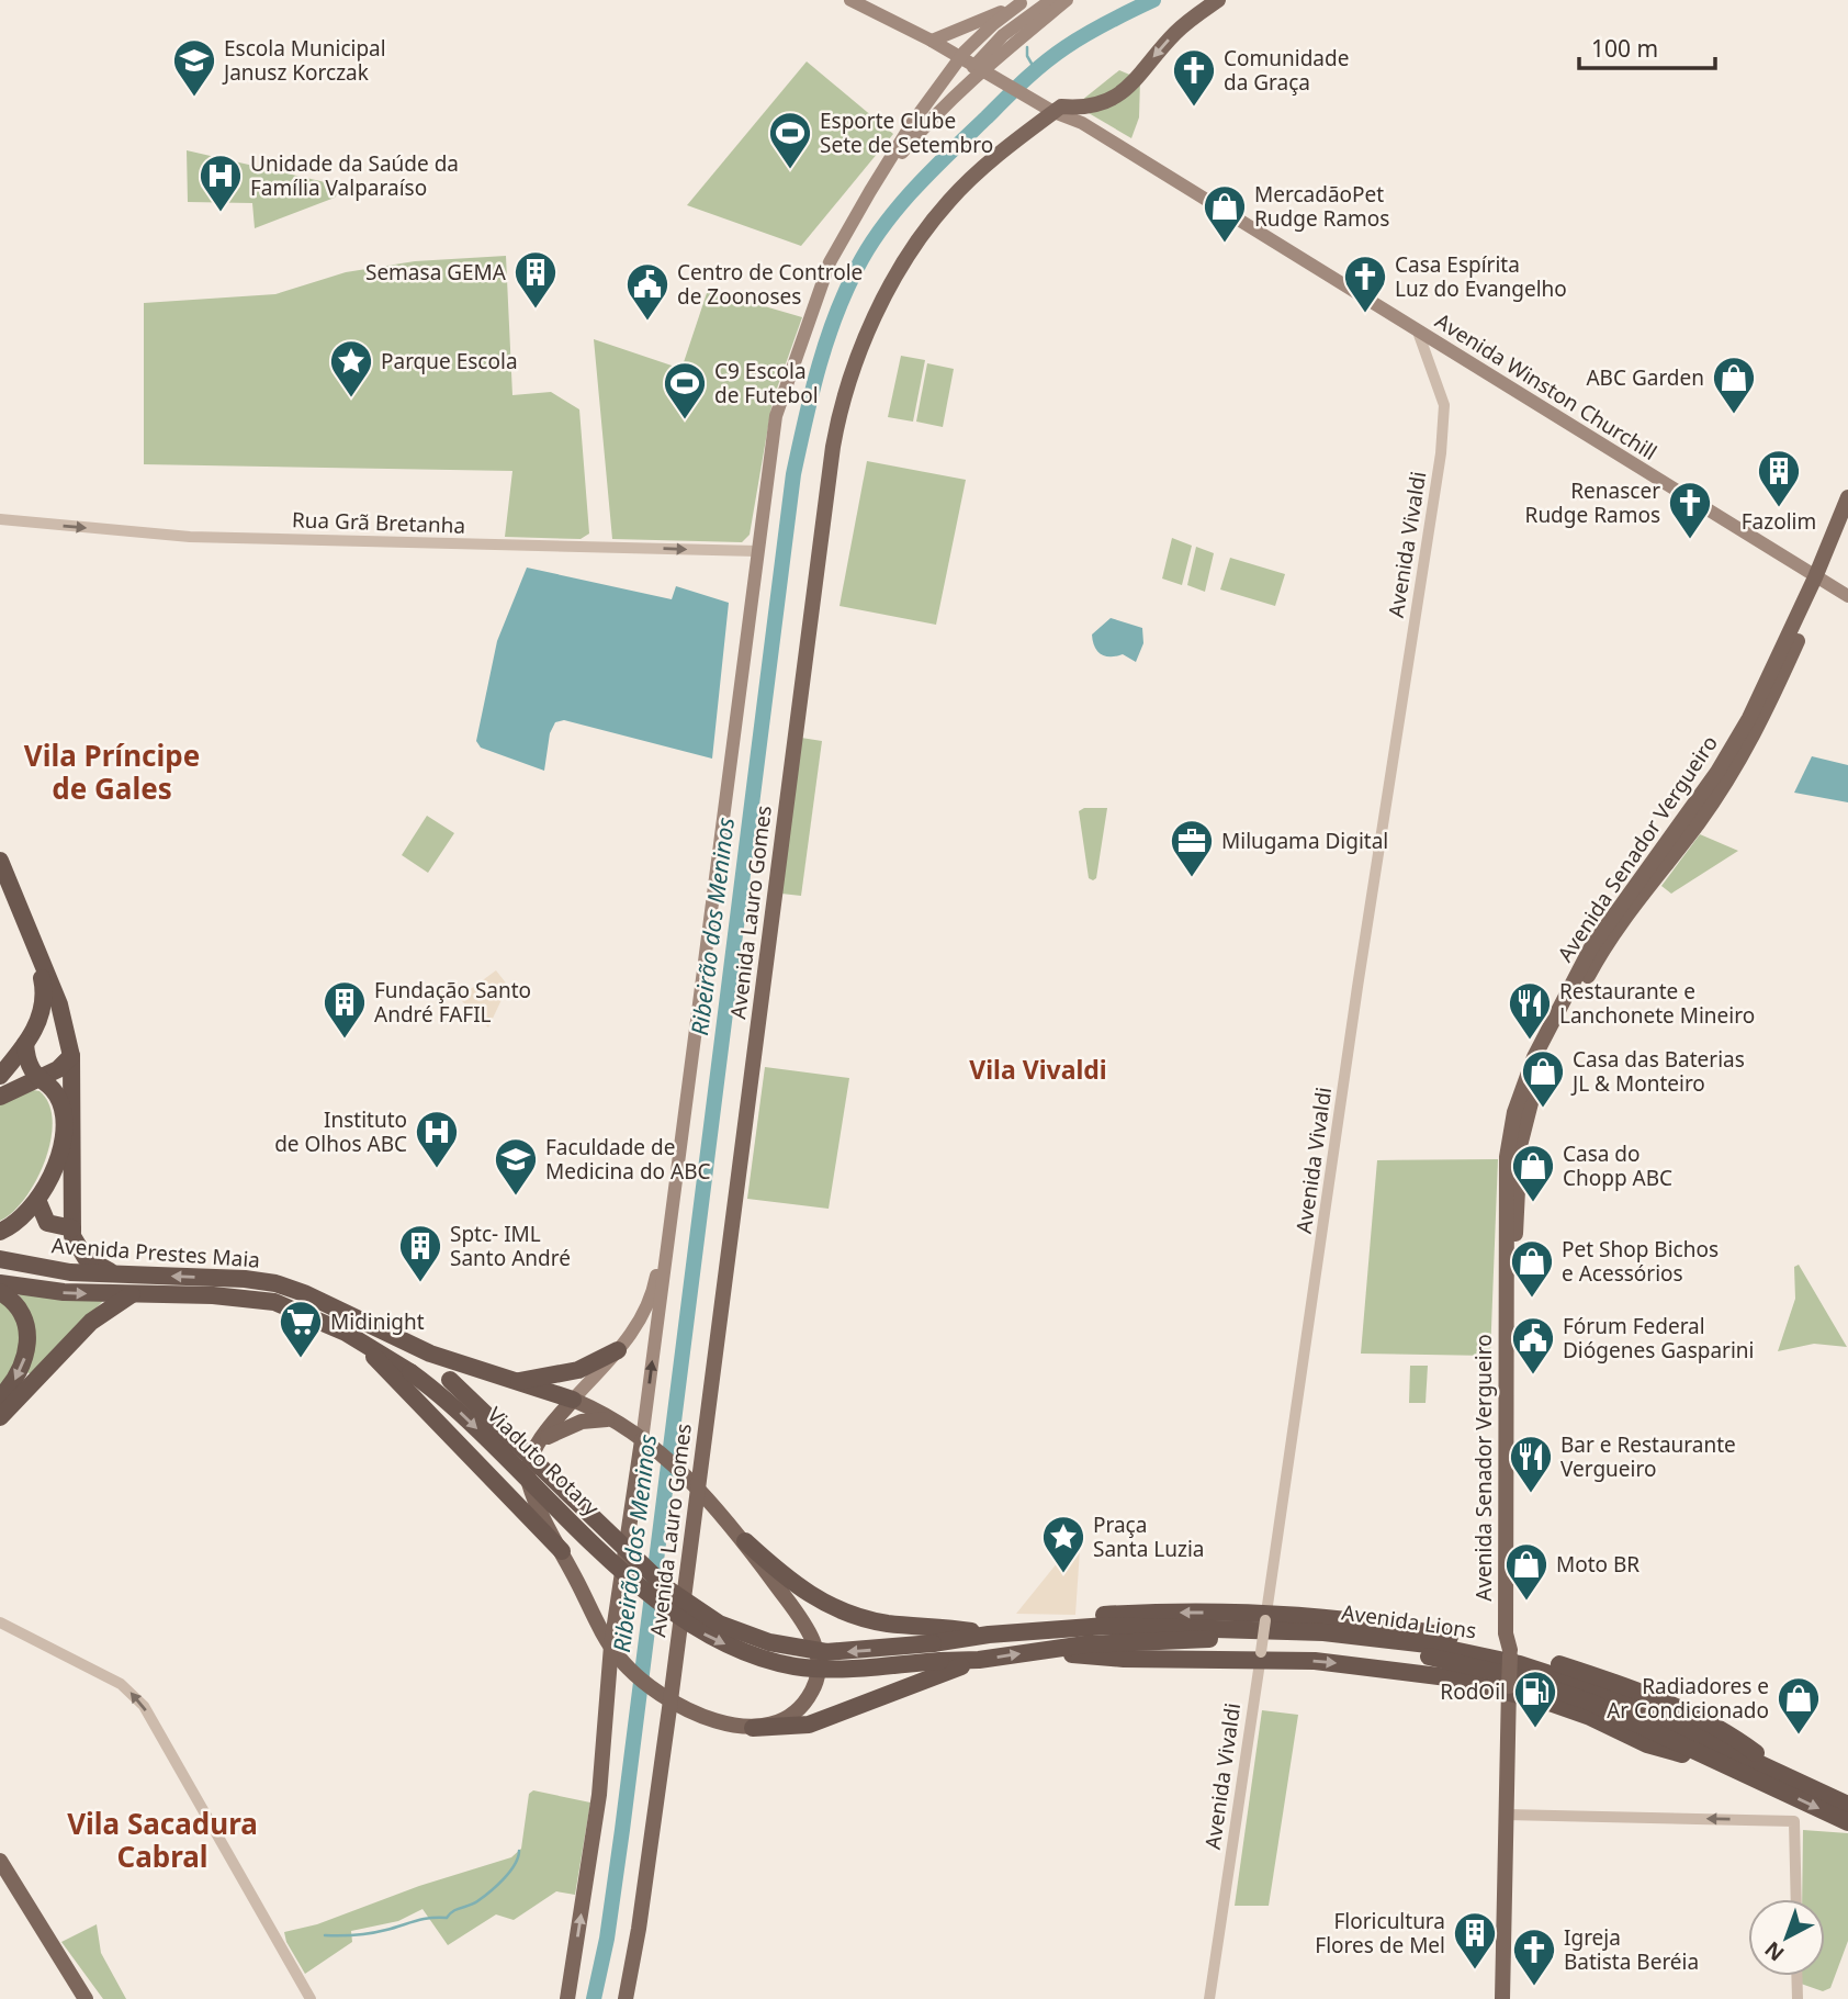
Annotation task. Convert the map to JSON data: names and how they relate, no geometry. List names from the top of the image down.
{
  "streets": {
    "highway": ["Avenida Prestes Maia", "Viaduto Rotary", "Avenida Lions"],
    "main road": ["Avenida Winston Churchill", "Avenida Senador Vergueiro", "Avenida Lauro Gomes"],
    "street": ["Rua Grã Bretanha", "Avenida Vivaldi"]
  },
  "crossings": [
    ["Avenida Winston Churchill", "Avenida Vivaldi"],
    ["Avenida Winston Churchill", "Avenida Senador Vergueiro"],
    ["Avenida Winston Churchill", "Avenida Lauro Gomes"],
    ["Rua Grã Bretanha", "Avenida Lauro Gomes"],
    ["Avenida Prestes Maia", "Viaduto Rotary"],
    ["Viaduto Rotary", "Avenida Lions"]
  ],
  "one_way": ["Rua Grã Bretanha"],
  "districts": ["Vila Príncipe de Gales", "Vila Vivaldi", "Vila Sacadura Cabral"],
  "water": ["Ribeirão dos Meninos"],
  "places": {
    "school or university": ["Escola Municipal Janusz Korczak", "Faculdade de Medicina do ABC"],
    "church": [
      "Comunidade da Graça",
      "Casa Espírita Luz do Evangelho",
      "Renascer Rudge Ramos",
      "Igreja Batista Beréia"
    ],
    "sports": ["Esporte Clube Sete de Setembro", "C9 Escola de Futebol"],
    "hospital": ["Unidade da Saúde da Família Valparaíso", "Instituto de Olhos ABC"],
    "shop": [
      "MercadãoPet Rudge Ramos",
      "ABC Garden",
      "Casa das Baterias JL & Monteiro",
      "Casa do Chopp ABC",
      "Pet Shop Bichos e Acessórios",
      "Moto BR",
      "Radiadores e Ar Condicionado"
    ],
    "building": [
      "Semasa GEMA",
      "Fazolim",
      "Fundação Santo André FAFIL",
      "Sptc- IML Santo André",
      "Floricultura Flores de Mel"
    ],
    "public building": ["Centro de Controle de Zoonoses", "Fórum Federal Diógenes Gasparini"],
    "place": ["Parque Escola", "Praça Santa Luzia"],
    "office": ["Milugama Digital"],
    "restaurant": ["Restaurante e Lanchonete Mineiro", "Bar e Restaurante Vergueiro"],
    "supermarket": ["Midinight"],
    "fuel station": ["RodOil"]
  },
  "scale_bar": "100 m",
  "north": "bottom left"
}
